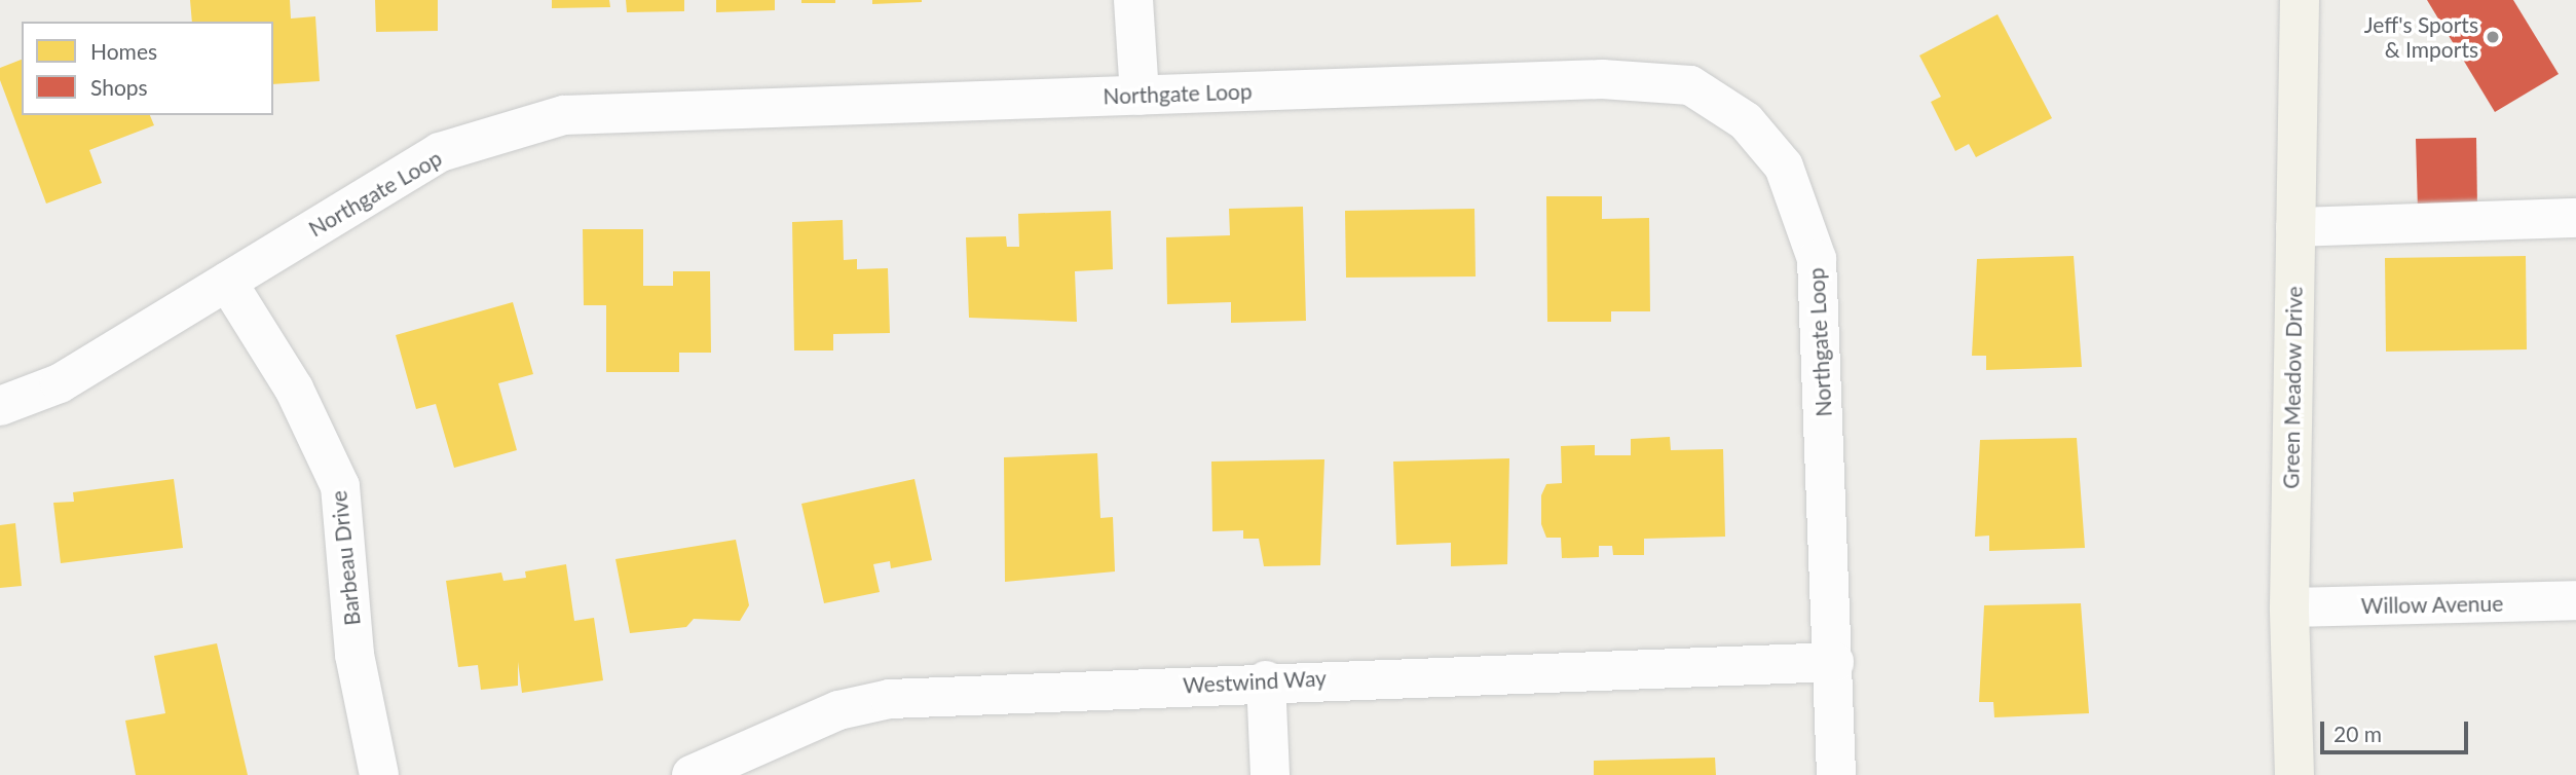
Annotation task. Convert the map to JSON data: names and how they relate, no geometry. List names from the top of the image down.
{
  "streets": {
    "main road": ["Green Meadow Drive"],
    "street": [
      "Northgate Loop",
      "Barbeau Drive",
      "Willow Avenue",
      "Westwind Way"
    ]
  },
  "crossings": [
    ["Northgate Loop", "Barbeau Drive"],
    ["Northgate Loop", "Westwind Way"],
    ["Green Meadow Drive", "Willow Avenue"]
  ],
  "places": ["Jeff's Sports & Imports"],
  "legend": ["Homes", "Shops"],
  "scale_bar": "20 m"
}
